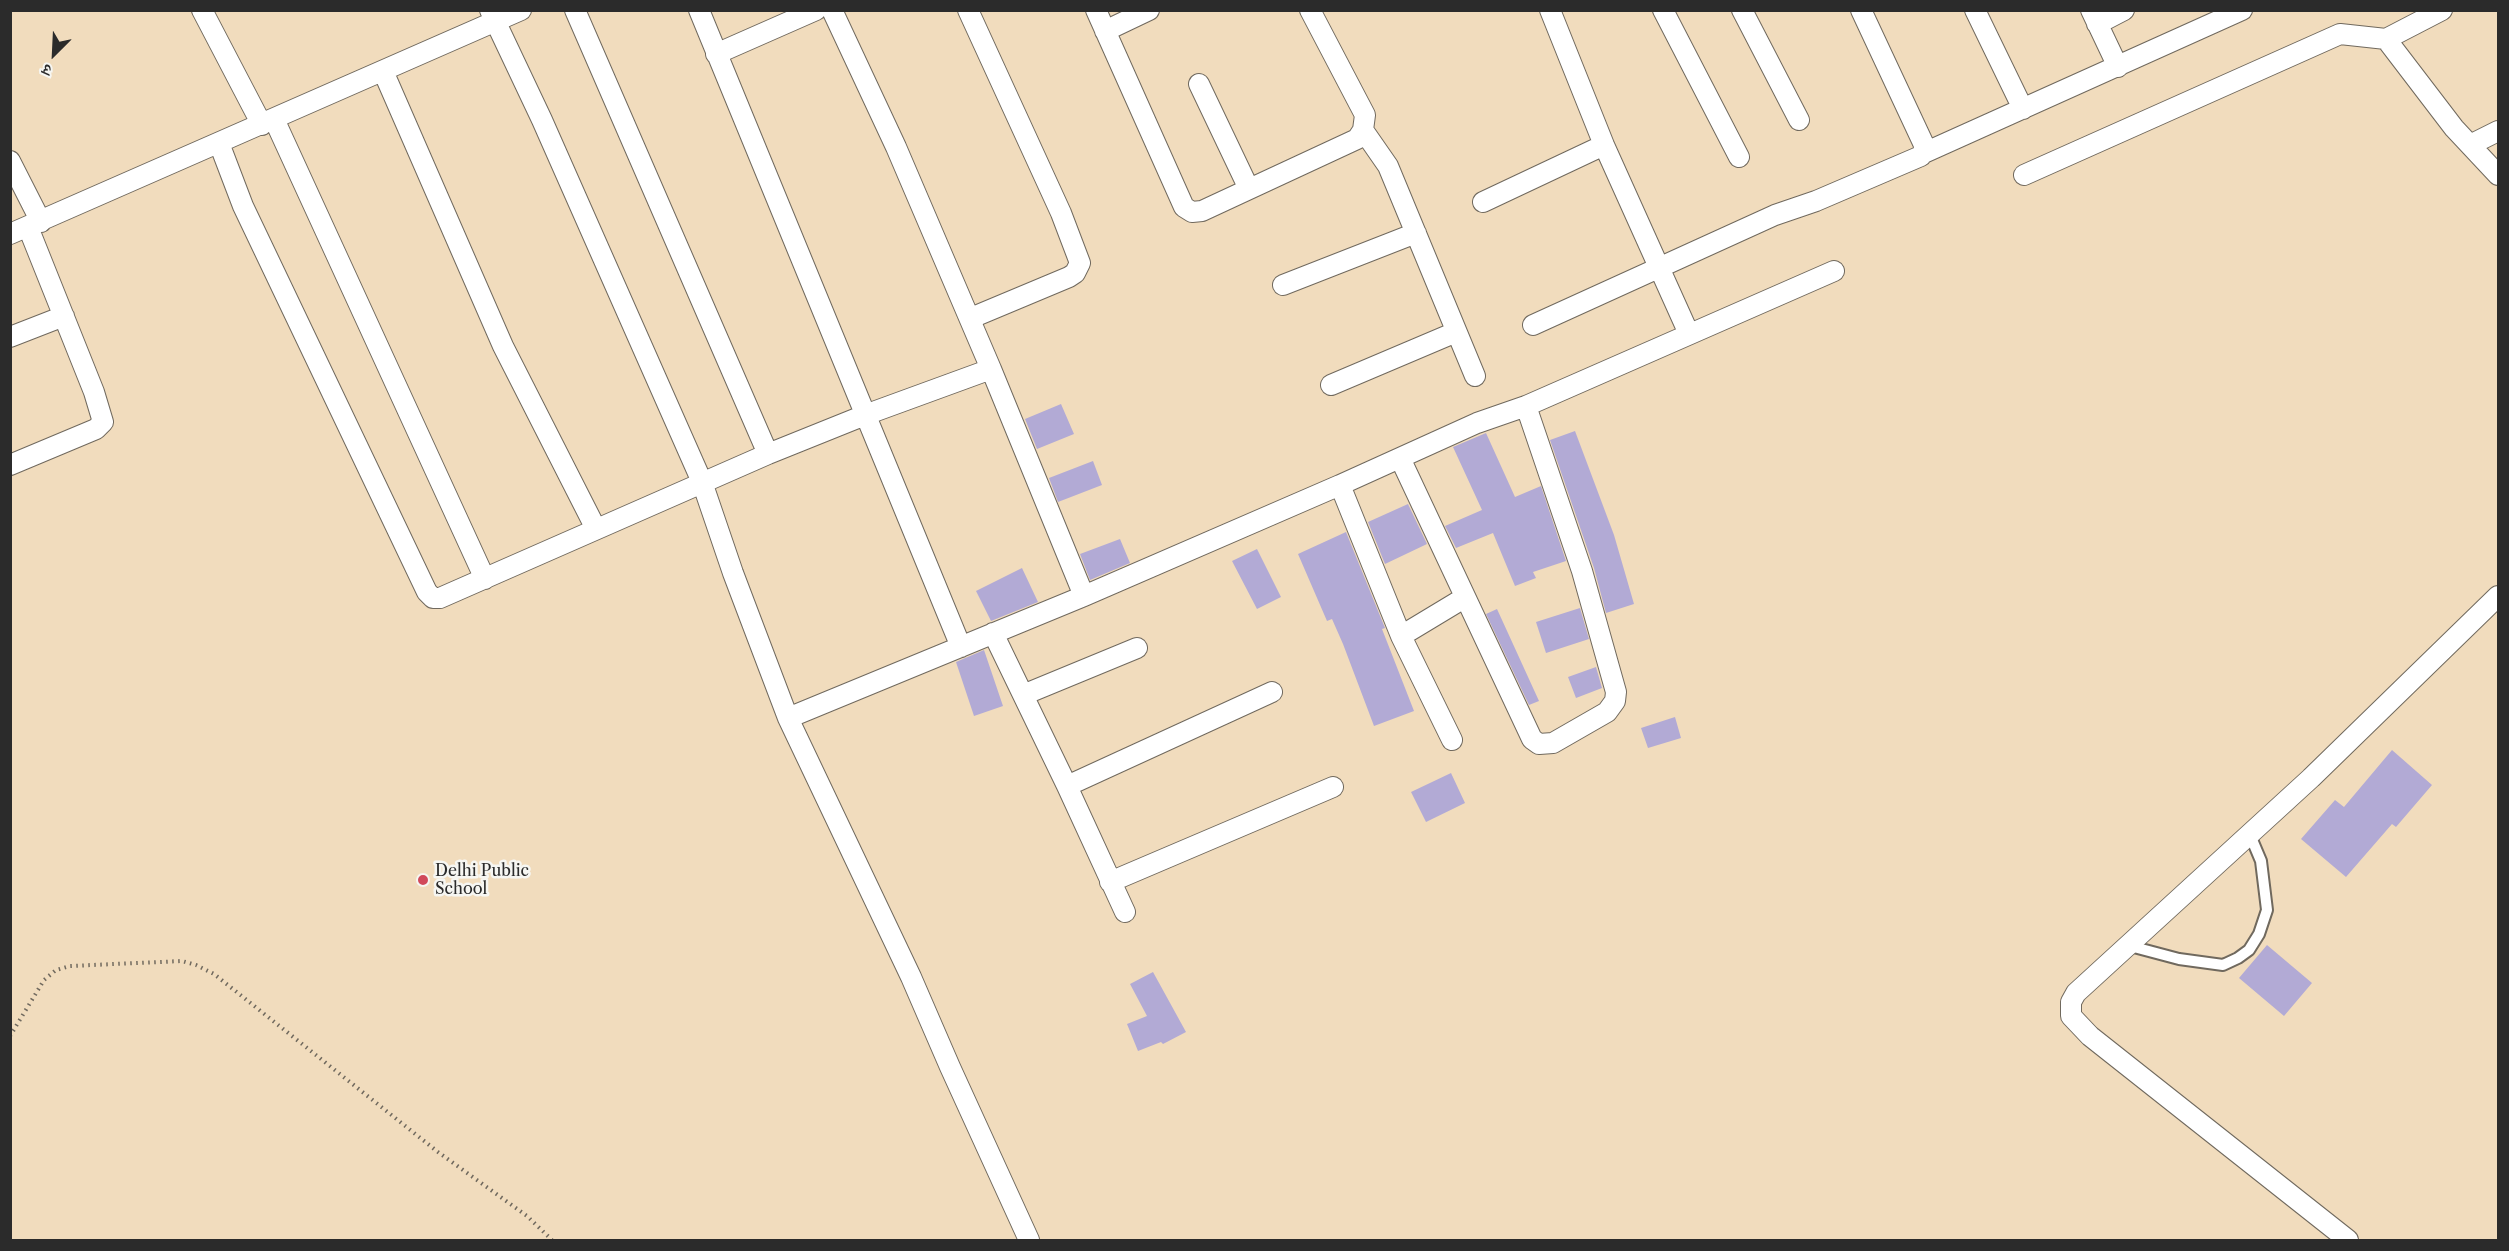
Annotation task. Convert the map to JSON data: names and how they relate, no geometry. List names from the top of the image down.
{
  "places": ["Delhi Public School"],
  "north": "bottom left"
}
